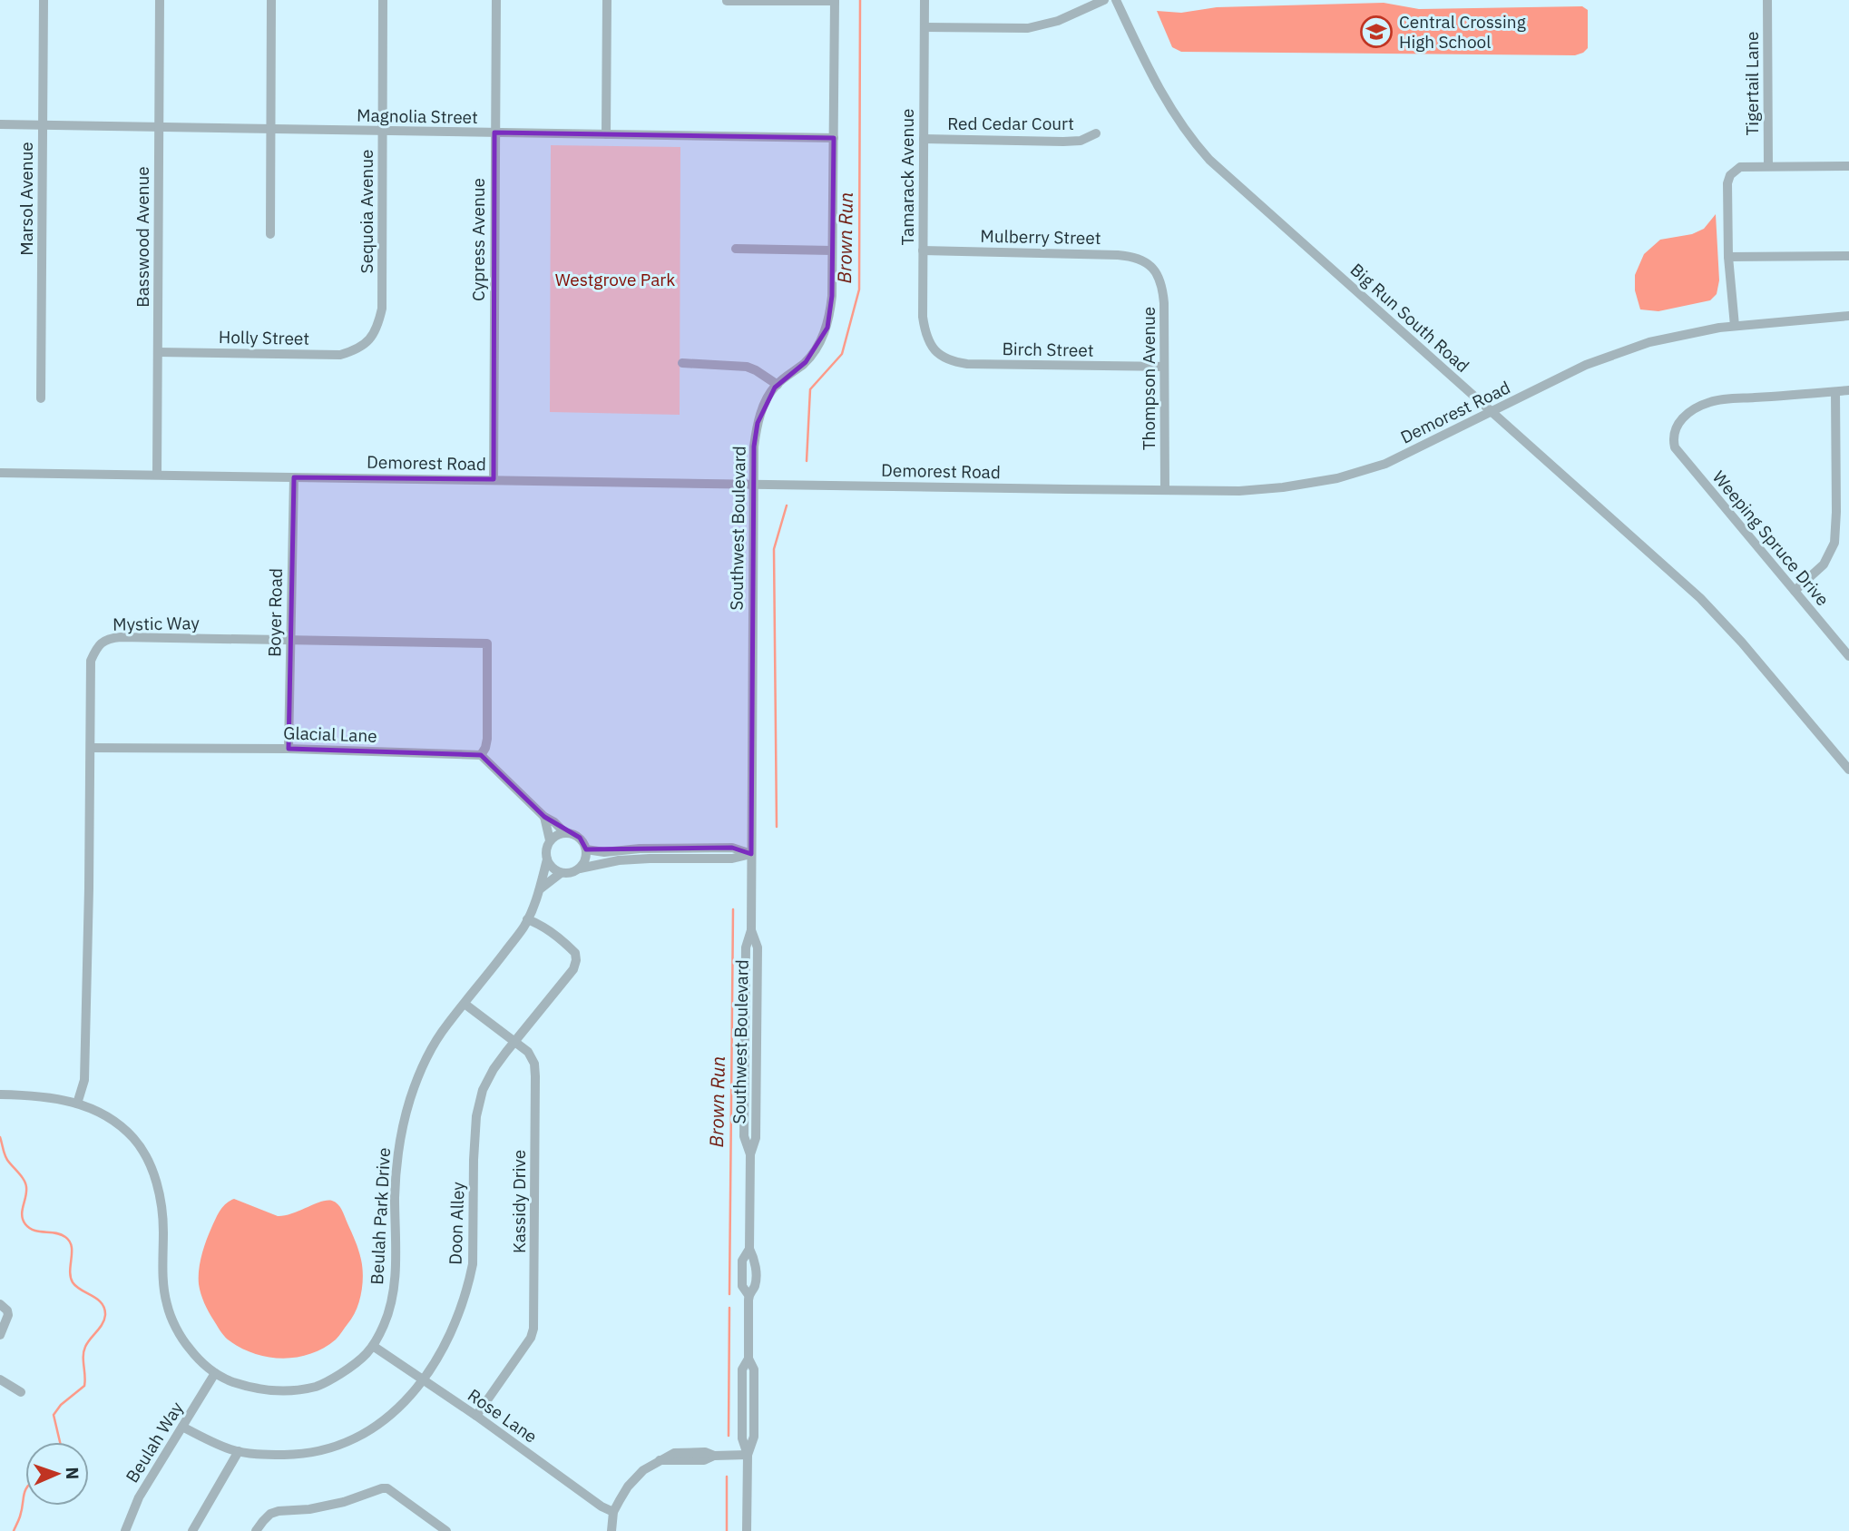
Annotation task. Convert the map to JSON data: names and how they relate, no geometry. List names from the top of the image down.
{
  "streets": {
    "street": [
      "Tigertail Lane",
      "Magnolia Street",
      "Red Cedar Court",
      "Tamarack Avenue",
      "Marsol Avenue",
      "Sequoia Avenue",
      "Basswood Avenue",
      "Mulberry Street",
      "Cypress Avenue",
      "Big Run South Road",
      "Holly Street",
      "Birch Street",
      "Thompson Avenue",
      "Demorest Road",
      "Southwest Boulevard",
      "Weeping Spruce Drive",
      "Boyer Road",
      "Mystic Way",
      "Glacial Lane",
      "Kassidy Drive",
      "Beulah Park Drive",
      "Doon Alley",
      "Rose Lane",
      "Beulah Way"
    ]
  },
  "crossings": [
    ["Magnolia Street", "Marsol Avenue"],
    ["Magnolia Street", "Sequoia Avenue"],
    ["Magnolia Street", "Basswood Avenue"],
    ["Magnolia Street", "Cypress Avenue"],
    ["Magnolia Street", "Southwest Boulevard"],
    ["Red Cedar Court", "Tamarack Avenue"],
    ["Tamarack Avenue", "Mulberry Street"],
    ["Tamarack Avenue", "Birch Street"],
    ["Sequoia Avenue", "Holly Street"],
    ["Basswood Avenue", "Holly Street"],
    ["Basswood Avenue", "Demorest Road"],
    ["Mulberry Street", "Thompson Avenue"],
    ["Cypress Avenue", "Demorest Road"],
    ["Big Run South Road", "Demorest Road"],
    ["Birch Street", "Thompson Avenue"],
    ["Thompson Avenue", "Demorest Road"],
    ["Demorest Road", "Southwest Boulevard"],
    ["Demorest Road", "Boyer Road"],
    ["Boyer Road", "Mystic Way"],
    ["Boyer Road", "Glacial Lane"],
    ["Mystic Way", "Glacial Lane"],
    ["Mystic Way", "Beulah Park Drive"],
    ["Kassidy Drive", "Beulah Park Drive"],
    ["Kassidy Drive", "Doon Alley"],
    ["Kassidy Drive", "Rose Lane"],
    ["Beulah Park Drive", "Doon Alley"],
    ["Beulah Park Drive", "Rose Lane"],
    ["Beulah Park Drive", "Beulah Way"],
    ["Doon Alley", "Rose Lane"],
    ["Doon Alley", "Beulah Way"]
  ],
  "water": ["Brown Run"],
  "parks": ["Westgrove Park"],
  "places": {
    "school or university": ["Central Crossing High School"]
  },
  "north": "right"
}
